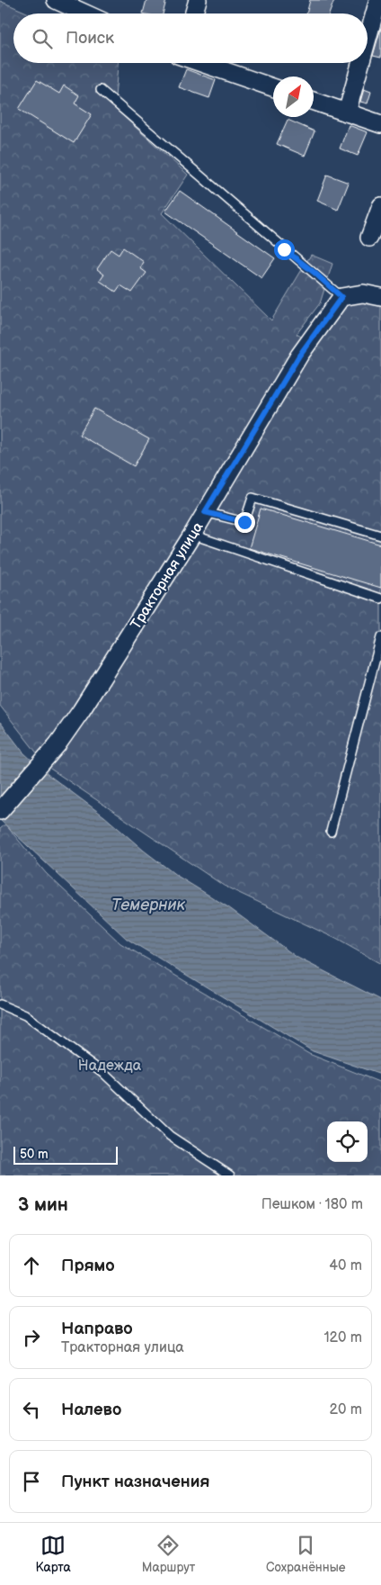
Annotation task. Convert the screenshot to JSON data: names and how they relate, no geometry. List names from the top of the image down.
{
  "streets": {
    "street": ["Тракторная улица"]
  },
  "water": ["Темерник"],
  "parks": ["Надежда"],
  "scale_bar": "50 m",
  "north": "top right",
  "page": {
    "search": "Поиск",
    "scale": "50 m",
    "heading": ["3 мин", "Пешком · 180 m"],
    "list": [
      ["Прямо", "40 m"],
      ["Направо", "Тракторная улица", "120 m"],
      ["Налево", "20 m"],
      "Пункт назначения"
    ],
    "nav": ["Карта", "Маршрут", "Сохранённые"]
  }
}
